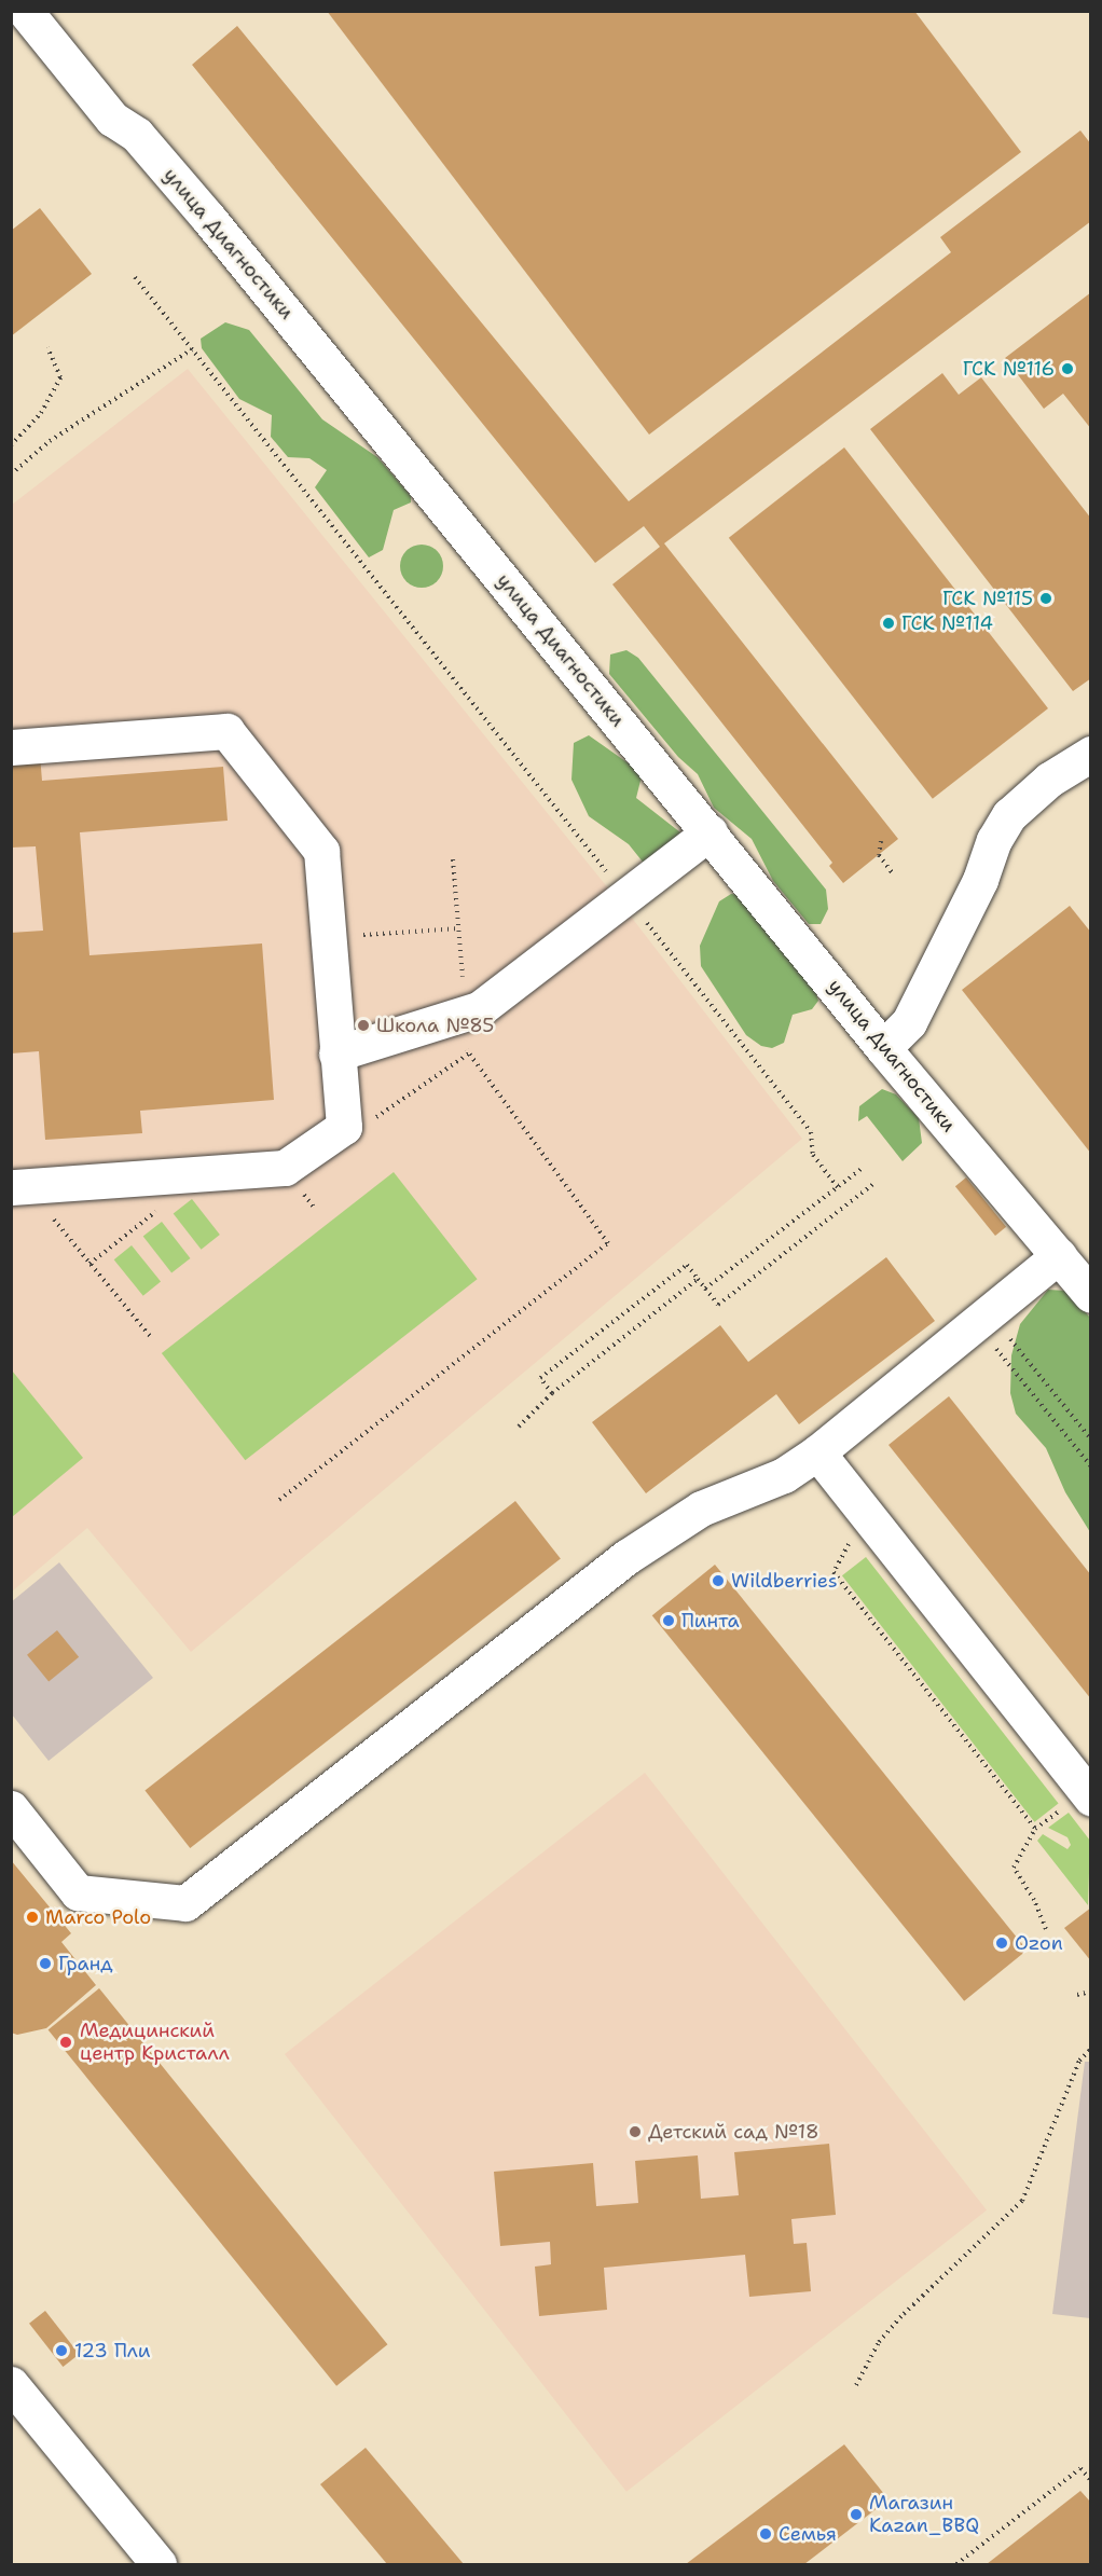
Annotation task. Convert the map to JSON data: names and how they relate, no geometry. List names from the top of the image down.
{
  "streets": {
    "street": ["улица Диагностики"]
  },
  "places": [
    "ГСК №116",
    "ГСК №115",
    "ГСК №114",
    "Школа №85",
    "Wildberries",
    "Пинта",
    "Marco Polo",
    "Ozon",
    "Гранд",
    "Медицинский центр Кристалл",
    "Детский сад №18",
    "123 Пли",
    "Магазин Kazan_BBQ",
    "Семья"
  ]
}
